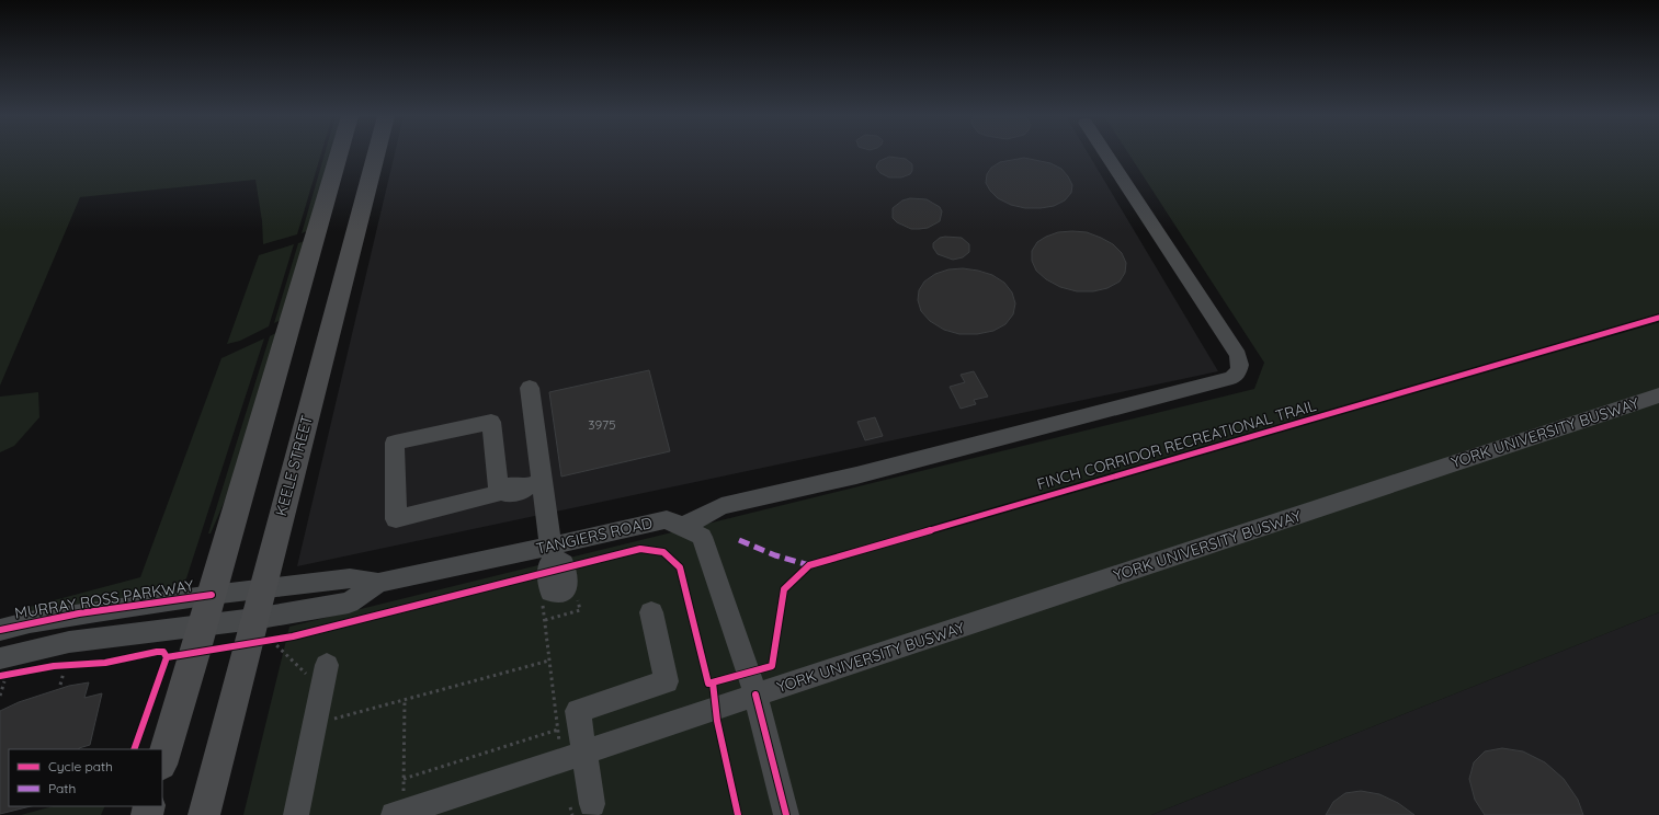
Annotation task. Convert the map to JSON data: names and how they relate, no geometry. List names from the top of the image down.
{
  "streets": {
    "main road": ["KEELE STREET"],
    "street": ["YORK UNIVERSITY BUSWAY", "TANGIERS ROAD", "MURRAY ROSS PARKWAY"],
    "cycle path": ["FINCH CORRIDOR RECREATIONAL TRAIL"]
  },
  "crossings": [
    ["YORK UNIVERSITY BUSWAY", "TANGIERS ROAD"],
    ["KEELE STREET", "TANGIERS ROAD"],
    ["KEELE STREET", "MURRAY ROSS PARKWAY"],
    ["TANGIERS ROAD", "MURRAY ROSS PARKWAY"]
  ],
  "house_numbers": ["3975"],
  "legend": ["Cycle path", "Path"]
}
